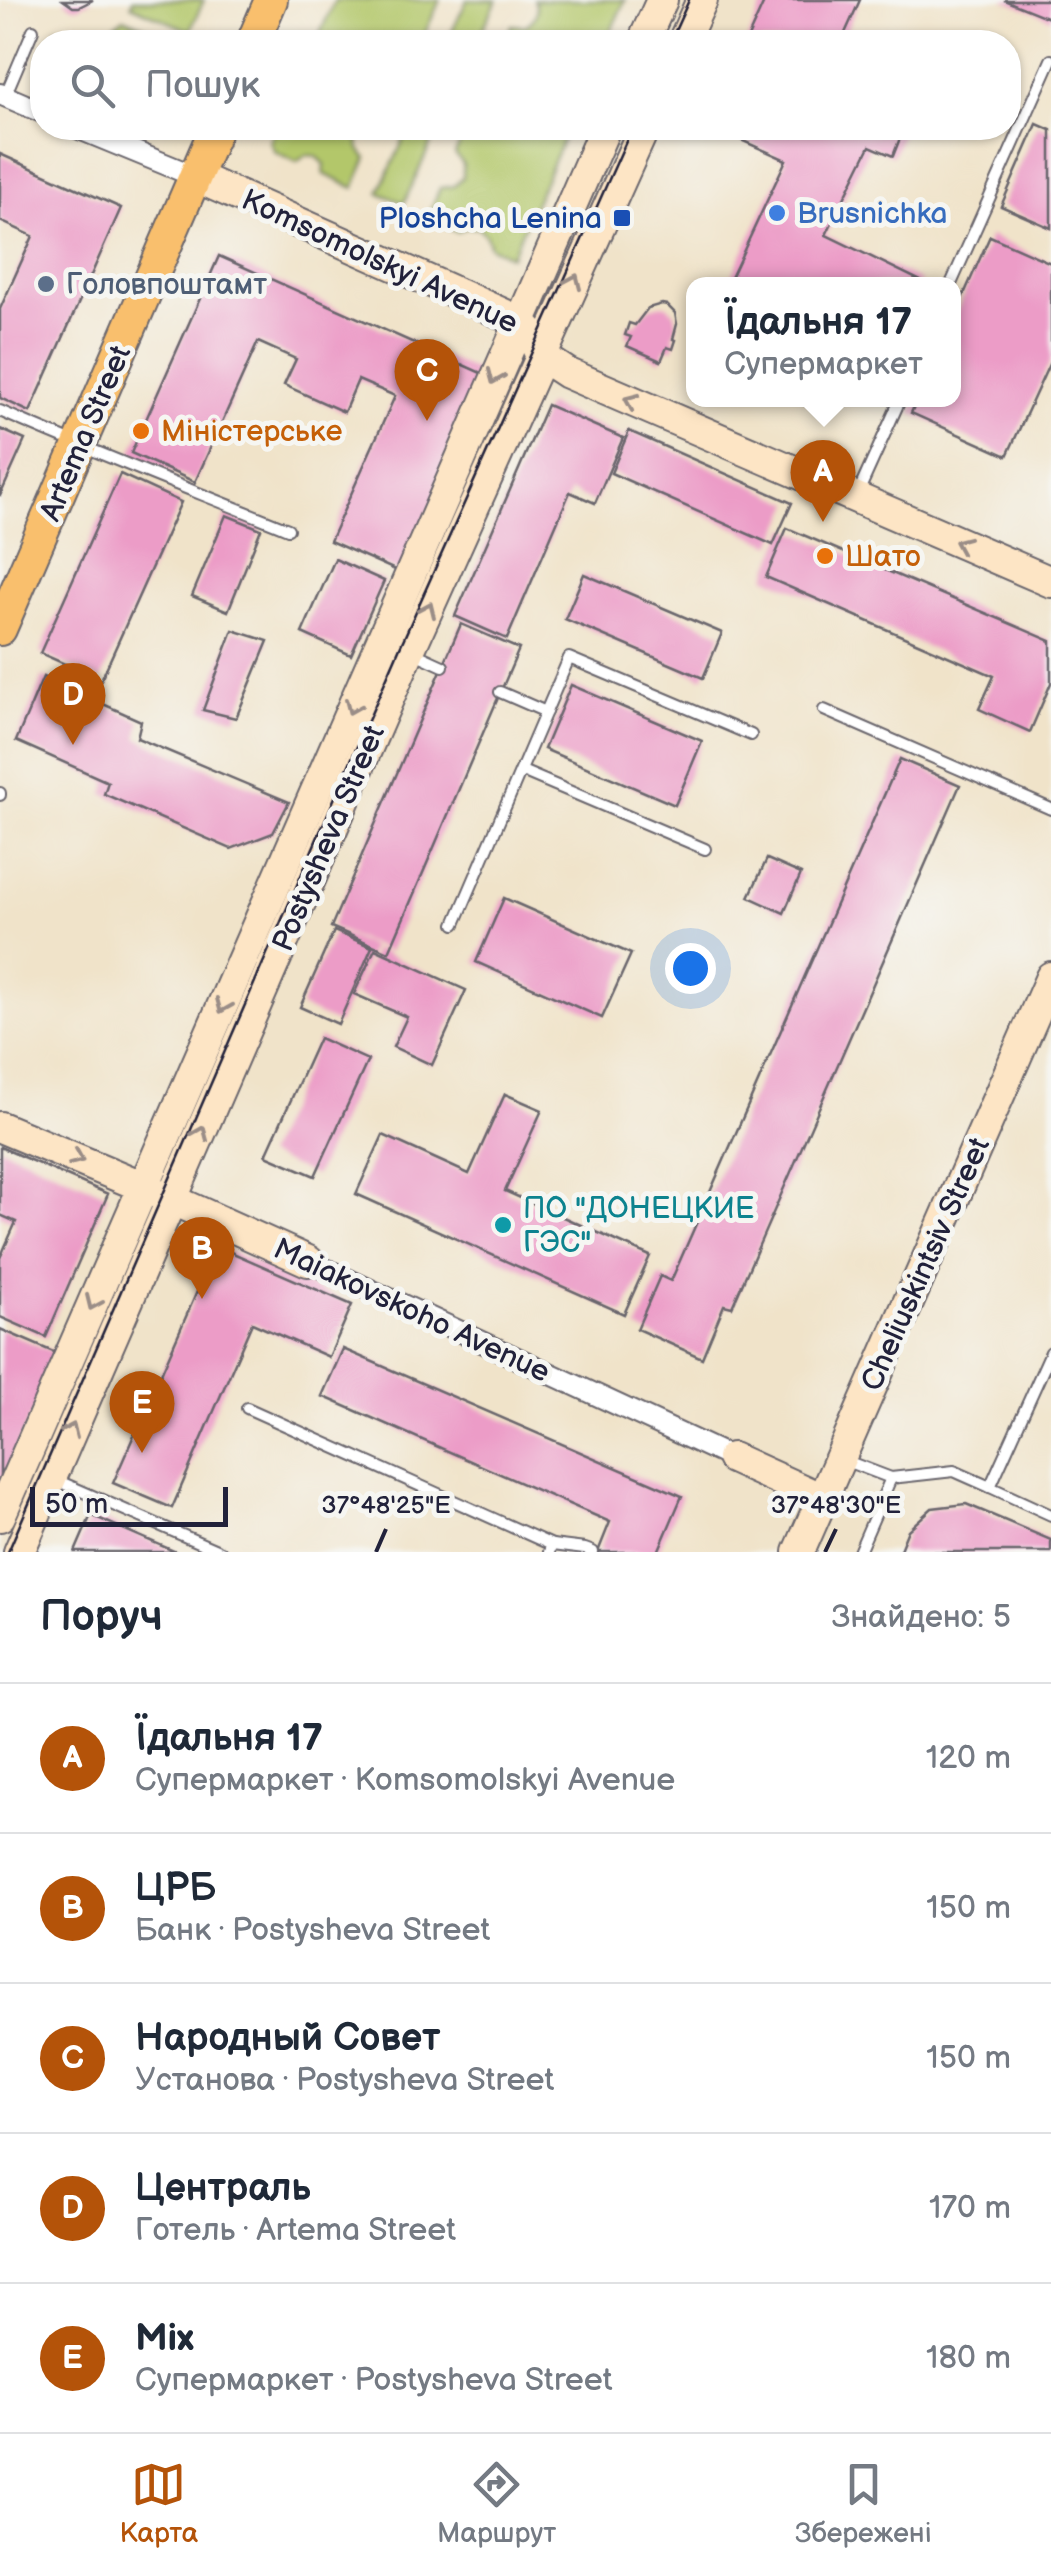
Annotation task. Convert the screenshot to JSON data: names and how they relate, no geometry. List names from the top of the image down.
{
  "streets": {
    "main road": ["Artema Street"],
    "street": [
      "Komsomolskyi Avenue",
      "Postysheva Street",
      "Cheliuskintsiv Street",
      "Maiakovskoho Avenue"
    ]
  },
  "crossings": [
    ["Komsomolskyi Avenue", "Artema Street"],
    ["Komsomolskyi Avenue", "Postysheva Street"],
    ["Postysheva Street", "Maiakovskoho Avenue"],
    ["Cheliuskintsiv Street", "Maiakovskoho Avenue"]
  ],
  "one_way": ["Komsomolskyi Avenue"],
  "places": {
    "other": [
      "Brusnichka",
      "Головпоштамт",
      "Міністерське",
      "Шато",
      "ПО \"ДОНЕЦКИЕ ГЭС\""
    ],
    "transit": ["Ploshcha Lenina"]
  },
  "scale_bar": "50 m",
  "page": {
    "search": "Пошук",
    "popup": ["Їдальня 17", "Супермаркет"],
    "pins": [
      "C",
      "A",
      "D",
      "B",
      "E"
    ],
    "scale": "50 m",
    "heading": ["Поруч", "Знайдено: 5"],
    "list": [
      {
        "mark": "A",
        "name": "Їдальня 17",
        "note": "Супермаркет · Komsomolskyi Avenue",
        "value": "120 m"
      },
      {
        "mark": "B",
        "name": "ЦРБ",
        "note": "Банк · Postysheva Street",
        "value": "150 m"
      },
      {
        "mark": "C",
        "name": "Народный Совет",
        "note": "Установа · Postysheva Street",
        "value": "150 m"
      },
      {
        "mark": "D",
        "name": "Централь",
        "note": "Готель · Artema Street",
        "value": "170 m"
      },
      {
        "mark": "E",
        "name": "Mix",
        "note": "Супермаркет · Postysheva Street",
        "value": "180 m"
      }
    ],
    "nav": ["Карта", "Маршрут", "Збережені"]
  },
  "coordinates": ["37°48'25\"E", "37°48'30\"E"]
}
